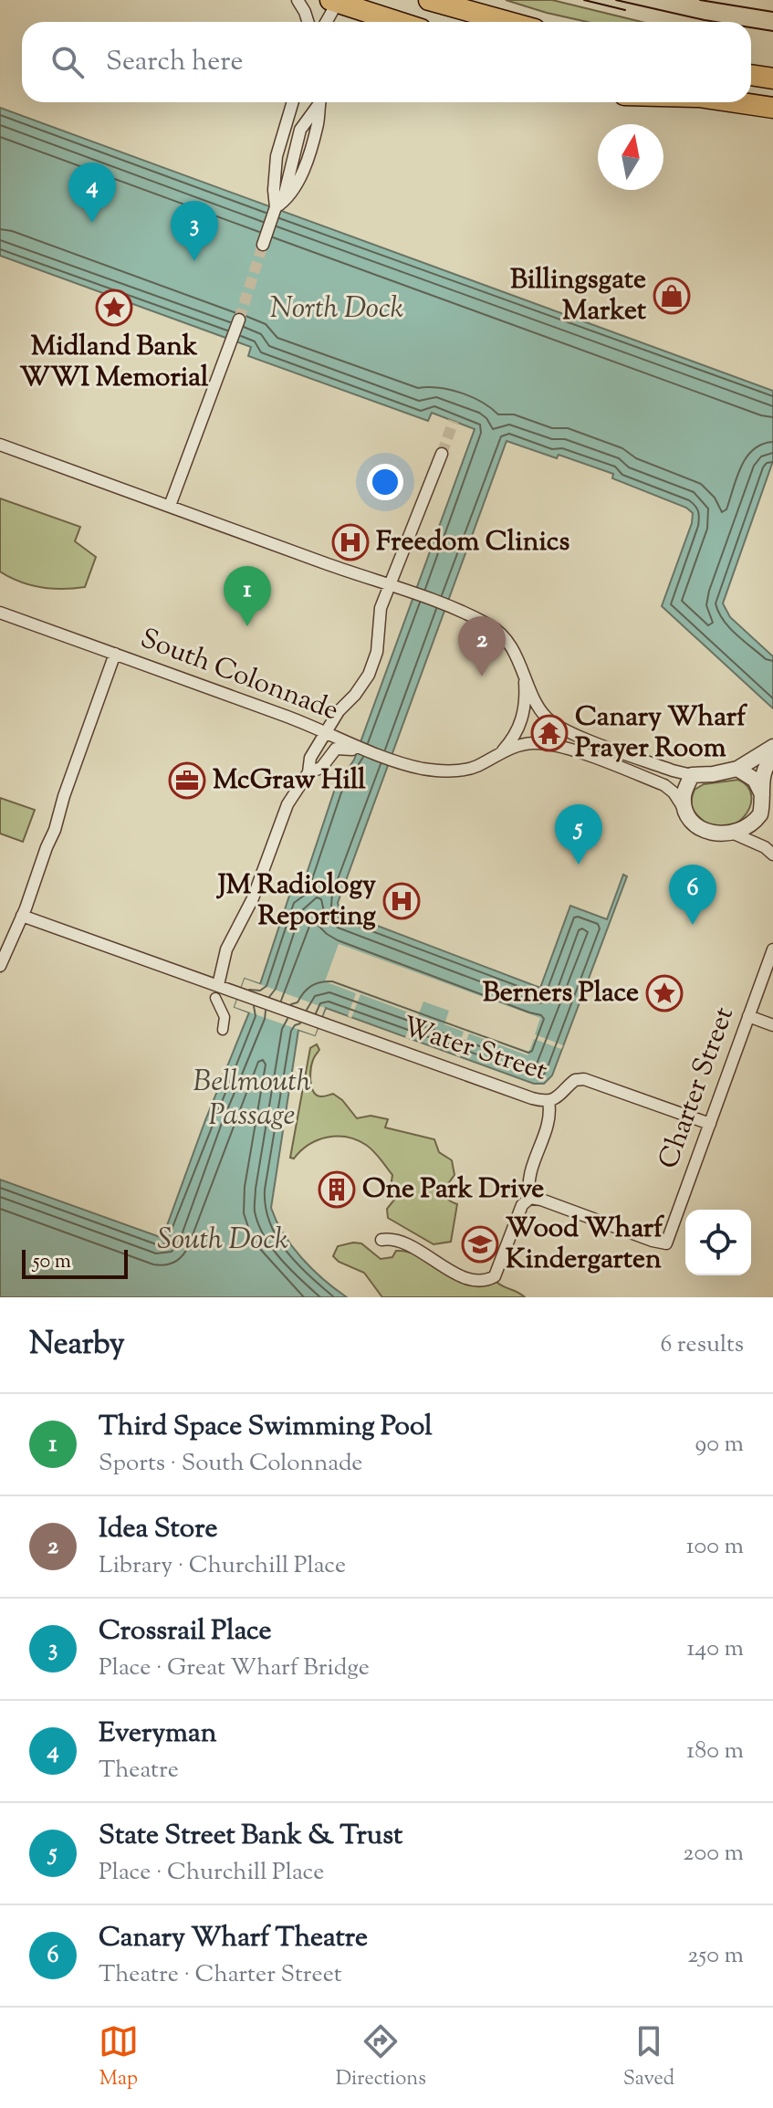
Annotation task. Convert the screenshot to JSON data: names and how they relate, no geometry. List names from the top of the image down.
{
  "streets": {
    "street": ["South Colonnade", "Water Street", "Charter Street"]
  },
  "crossings": [
    ["Water Street", "Charter Street"]
  ],
  "water": ["North Dock", "Bellmouth Passage", "South Dock"],
  "places": {
    "shop": ["Billingsgate Market"],
    "place": ["Midland Bank WWI Memorial", "Berners Place"],
    "hospital": ["Freedom Clinics", "JM Radiology Reporting"],
    "temple": ["Canary Wharf Prayer Room"],
    "office": ["McGraw Hill"],
    "building": ["One Park Drive"],
    "school or university": ["Wood Wharf Kindergarten"]
  },
  "scale_bar": "50 m",
  "north": "top",
  "page": {
    "search": "Search here",
    "pins": [
      "4",
      "3",
      "1",
      "2",
      "5",
      "6"
    ],
    "scale": "50 m",
    "heading": ["Nearby", "6 results"],
    "list": [
      {
        "mark": "1",
        "name": "Third Space Swimming Pool",
        "note": "Sports · South Colonnade",
        "value": "90 m"
      },
      {
        "mark": "2",
        "name": "Idea Store",
        "note": "Library · Churchill Place",
        "value": "100 m"
      },
      {
        "mark": "3",
        "name": "Crossrail Place",
        "note": "Place · Great Wharf Bridge",
        "value": "140 m"
      },
      {
        "mark": "4",
        "name": "Everyman",
        "note": "Theatre",
        "value": "180 m"
      },
      {
        "mark": "5",
        "name": "State Street Bank & Trust",
        "note": "Place · Churchill Place",
        "value": "200 m"
      },
      {
        "mark": "6",
        "name": "Canary Wharf Theatre",
        "note": "Theatre · Charter Street",
        "value": "250 m"
      }
    ],
    "nav": ["Map", "Directions", "Saved"]
  }
}
